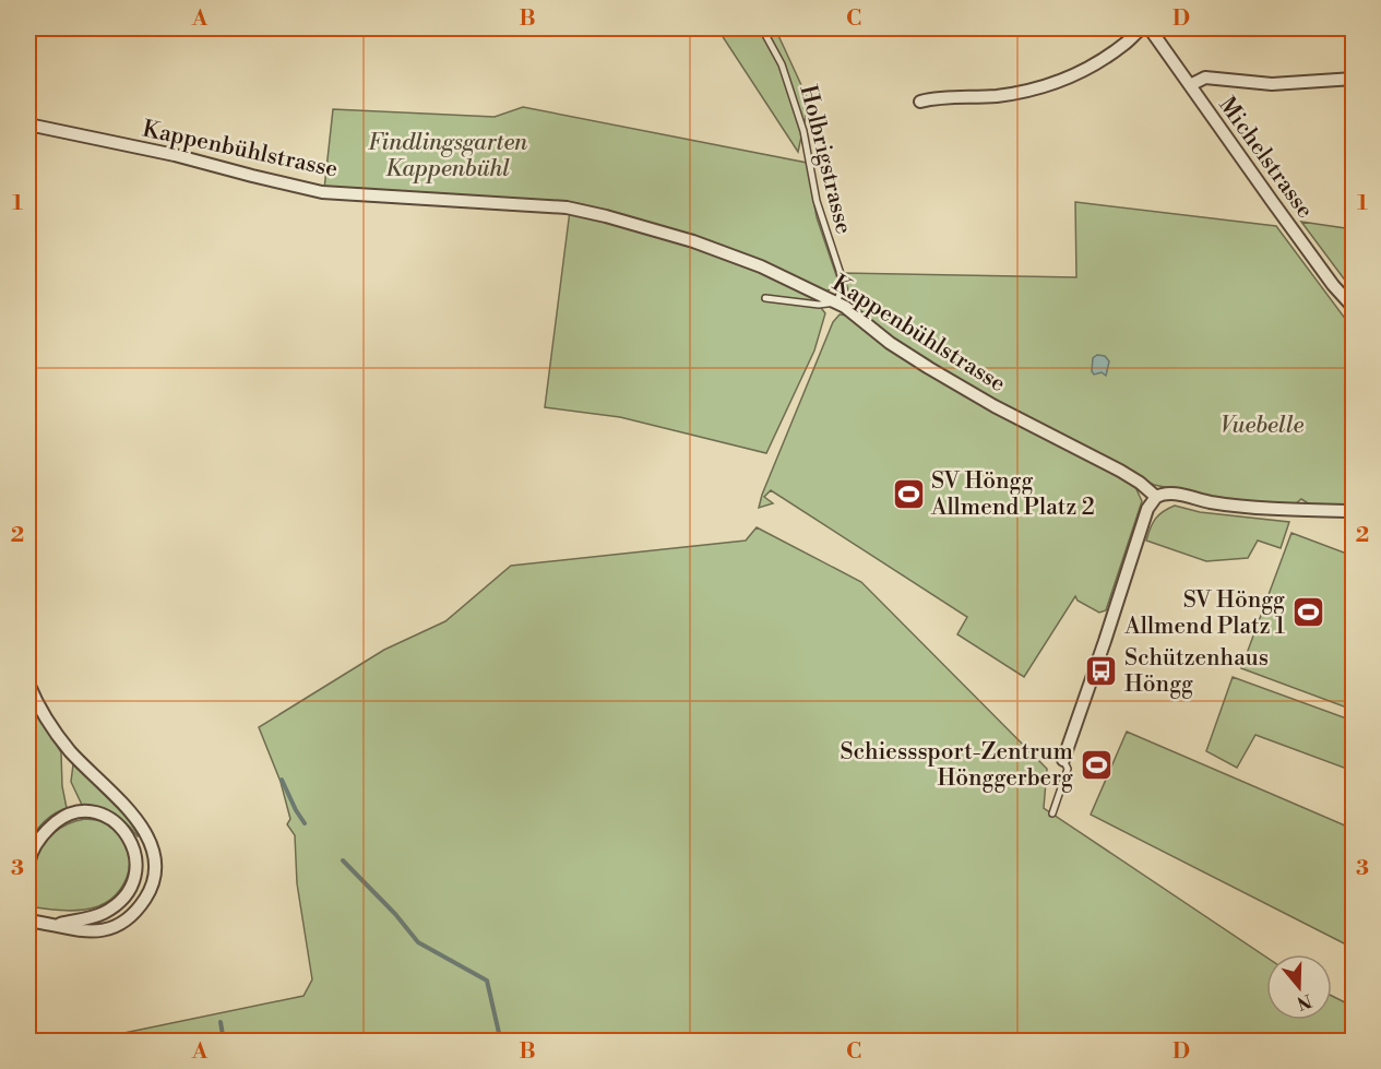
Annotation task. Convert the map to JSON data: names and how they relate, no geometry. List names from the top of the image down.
{
  "streets": {
    "street": ["Kappenbühlstrasse", "Michelstrasse"],
    "lane": ["Holbrigstrasse"]
  },
  "crossings": [
    ["Kappenbühlstrasse", "Holbrigstrasse"]
  ],
  "parks": ["Findlingsgarten Kappenbühl", "Vuebelle"],
  "places": {
    "sports": ["SV Höngg Allmend Platz 2", "SV Höngg Allmend Platz 1", "Schiesssport-Zentrum Hönggerberg"],
    "bus stop": ["Schützenhaus Höngg"]
  },
  "north": "bottom",
  "grid": {
    "columns": [
      "A",
      "B",
      "C",
      "D"
    ],
    "rows": ["1", "2", "3"]
  }
}
